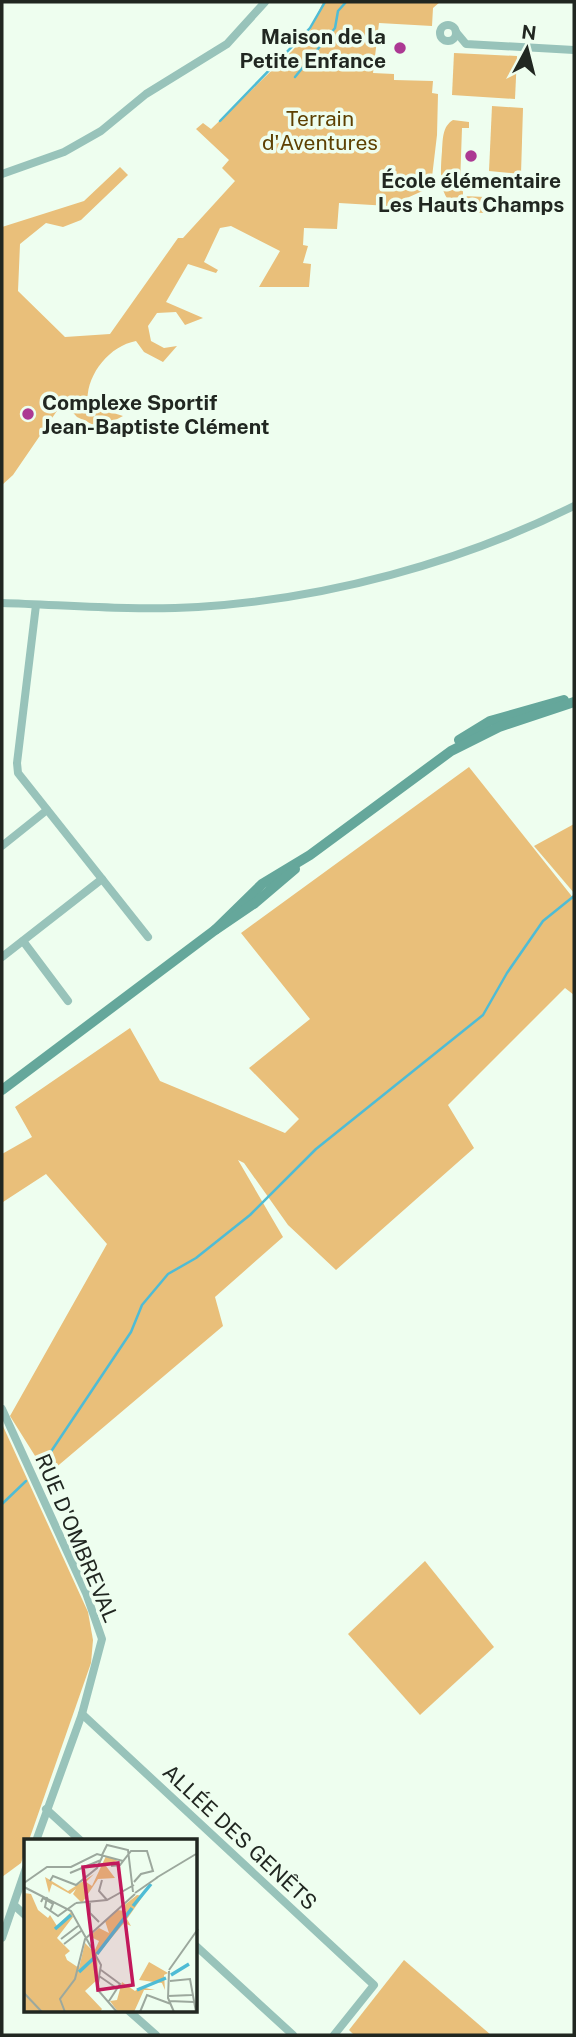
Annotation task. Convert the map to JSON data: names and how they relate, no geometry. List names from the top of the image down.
{
  "streets": {
    "street": ["RUE D'OMBREVAL", "ALLÉE DES GENÊTS"]
  },
  "crossings": [
    ["RUE D'OMBREVAL", "ALLÉE DES GENÊTS"]
  ],
  "parks": ["Terrain d'Aventures"],
  "places": ["Maison de la Petite Enfance", "École élémentaire Les Hauts Champs", "Complexe Sportif Jean-Baptiste Clément"],
  "north": "top"
}
